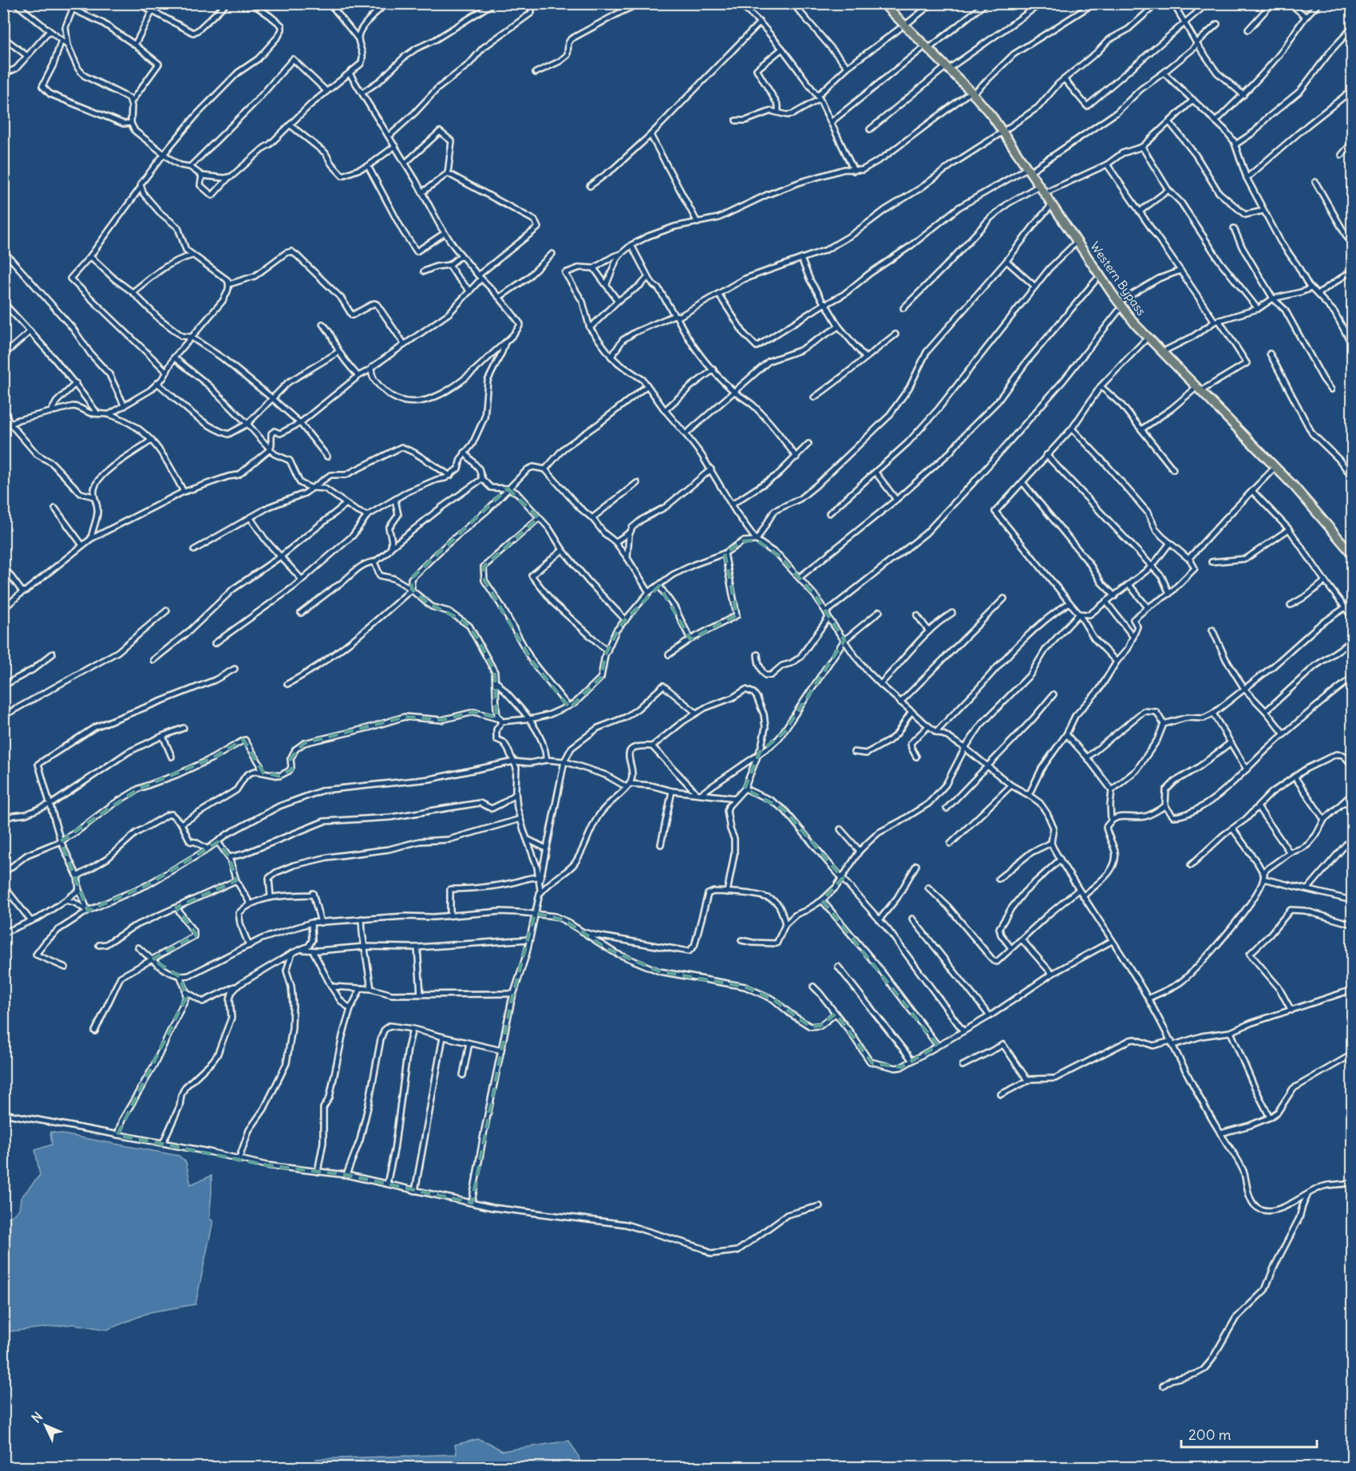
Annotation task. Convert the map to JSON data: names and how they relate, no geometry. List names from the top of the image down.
{
  "streets": {
    "main road": ["Western Bypass"]
  },
  "scale_bar": "200 m",
  "north": "top left"
}
